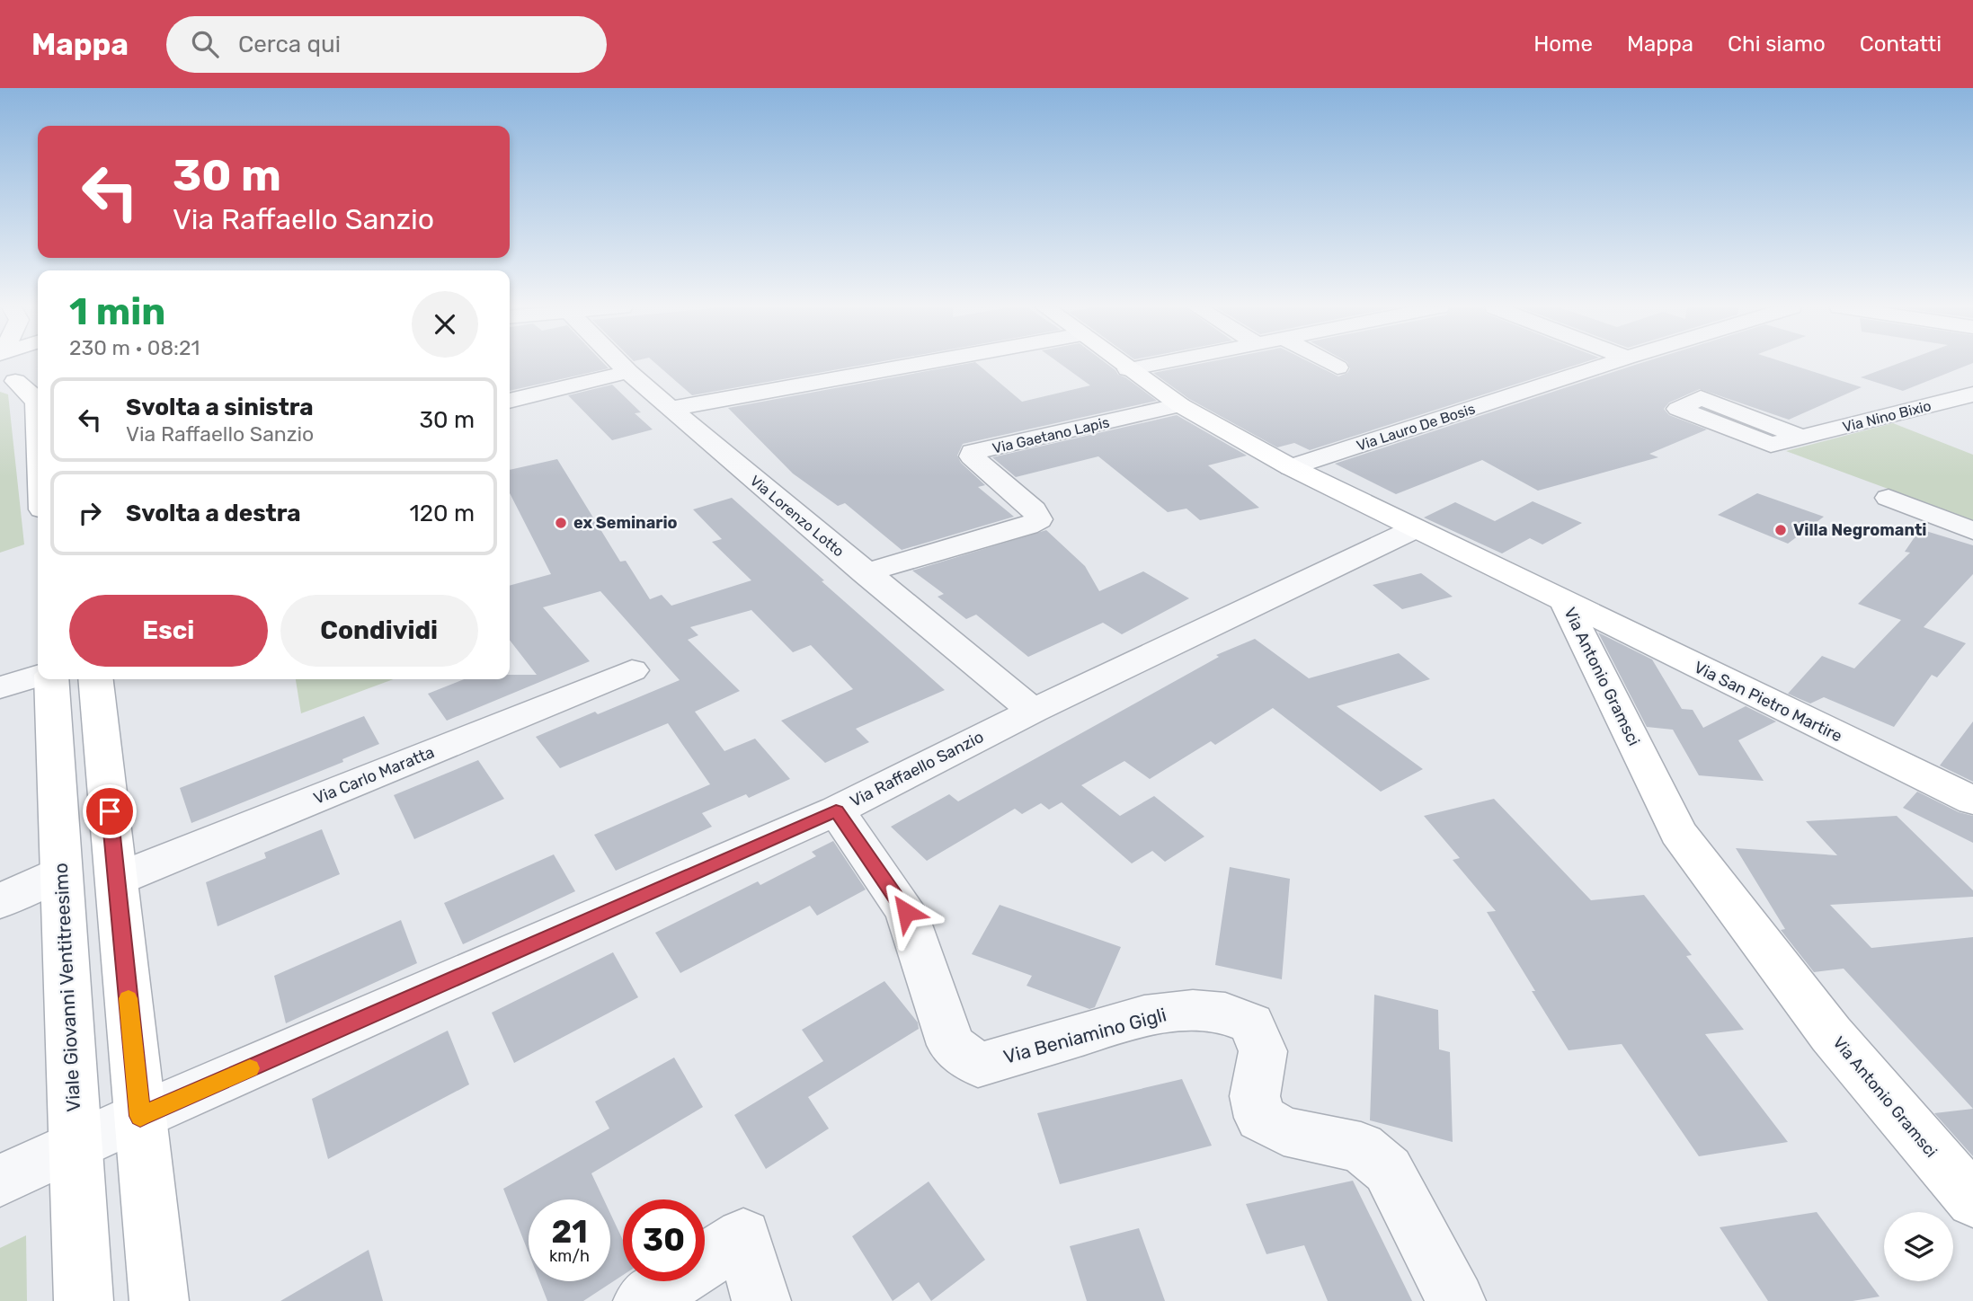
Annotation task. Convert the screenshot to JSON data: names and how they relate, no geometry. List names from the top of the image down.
{
  "streets": {
    "street": [
      "Via Nino Bixio",
      "Via Lauro De Bosis",
      "Via Gaetano Lapis",
      "Via Lorenzo Lotto",
      "Via Antonio Gramsci",
      "Via San Pietro Martire",
      "Via Raffaello Sanzio",
      "Via Carlo Maratta",
      "Viale Giovanni Ventitreesimo",
      "Via Beniamino Gigli"
    ]
  },
  "crossings": [
    ["Via Lauro De Bosis", "Via Antonio Gramsci"],
    ["Via Gaetano Lapis", "Via Lorenzo Lotto"],
    ["Via Gaetano Lapis", "Via Antonio Gramsci"],
    ["Via Lorenzo Lotto", "Via Raffaello Sanzio"],
    ["Via Antonio Gramsci", "Via San Pietro Martire"],
    ["Via Antonio Gramsci", "Via Raffaello Sanzio"],
    ["Via Raffaello Sanzio", "Viale Giovanni Ventitreesimo"],
    ["Via Raffaello Sanzio", "Via Beniamino Gigli"]
  ],
  "places": ["ex Seminario", "Villa Negromanti"],
  "page": {
    "header": "Mappa",
    "search": "Cerca qui",
    "nav": [
      "Home",
      "Mappa",
      "Chi siamo",
      "Contatti"
    ],
    "turn": ["30 m", "Via Raffaello Sanzio"],
    "heading": ["1 min", "230 m · 08:21"],
    "list": [
      {
        "name": "Svolta a sinistra",
        "note": "Via Raffaello Sanzio",
        "value": "30 m"
      },
      {
        "name": "Svolta a destra",
        "value": "120 m"
      }
    ],
    "buttons": ["Esci", "Condividi"],
    "speed": "21 km/h",
    "limit": "30"
  }
}
